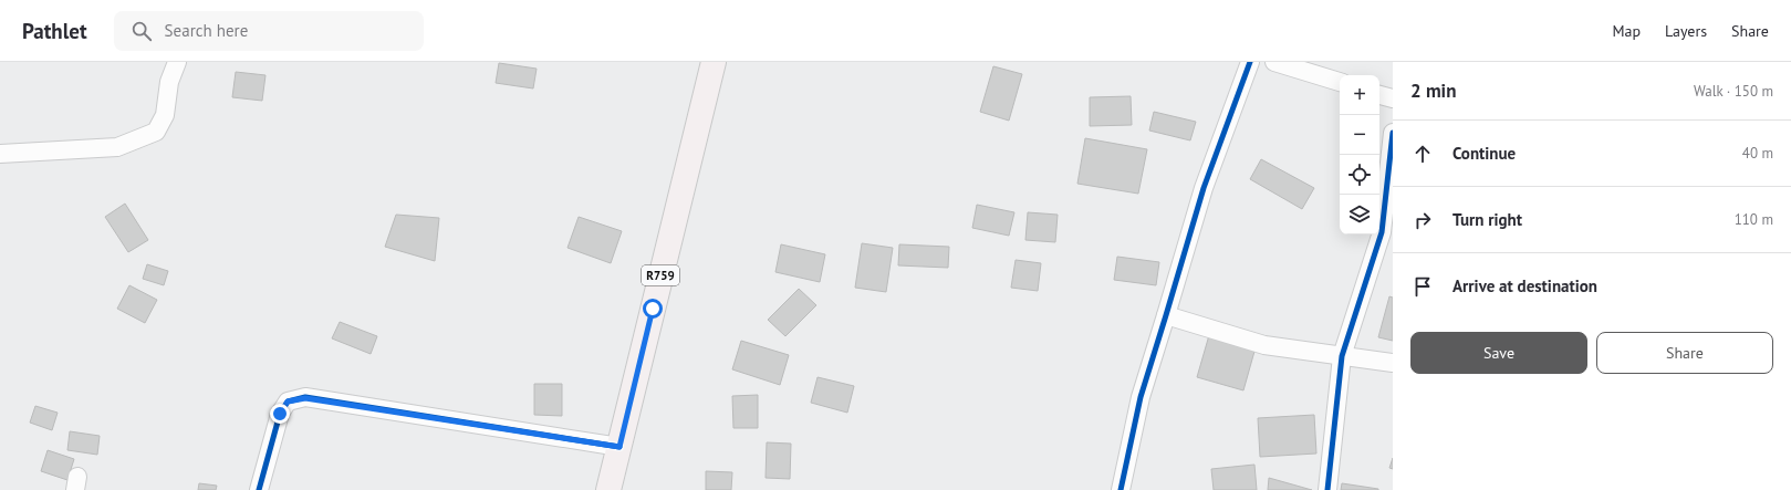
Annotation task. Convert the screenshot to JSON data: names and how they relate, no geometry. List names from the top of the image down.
{
  "streets": {
    "main road": ["R759"]
  },
  "page": {
    "header": "Pathlet",
    "search": "Search here",
    "nav": ["Map", "Layers", "Share"],
    "heading": ["2 min", "Walk · 150 m"],
    "map_buttons": ["+", "−"],
    "list": [
      ["Continue", "40 m"],
      ["Turn right", "110 m"],
      "Arrive at destination"
    ],
    "buttons": ["Save", "Share"]
  }
}
